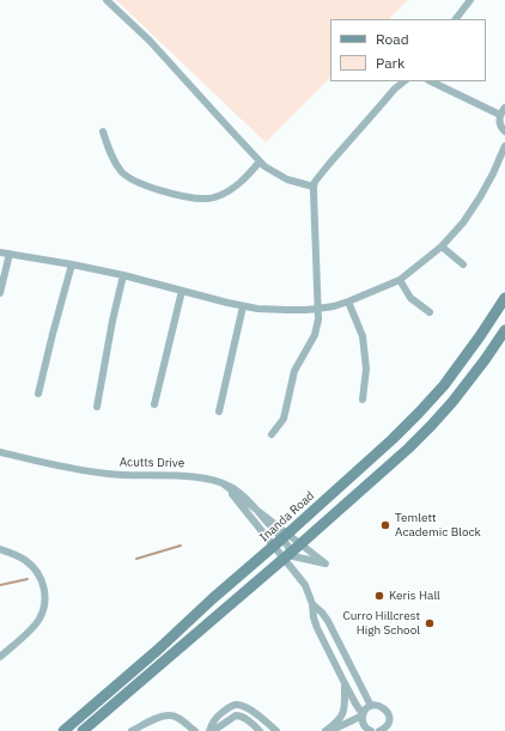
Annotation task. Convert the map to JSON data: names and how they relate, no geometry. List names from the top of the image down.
{
  "streets": {
    "main road": ["Inanda Road"],
    "street": ["Acutts Drive"]
  },
  "crossings": [
    ["Acutts Drive", "Inanda Road"]
  ],
  "places": ["Temlett Academic Block", "Keris Hall", "Curro Hillcrest High School"],
  "legend": ["Road", "Park"]
}
